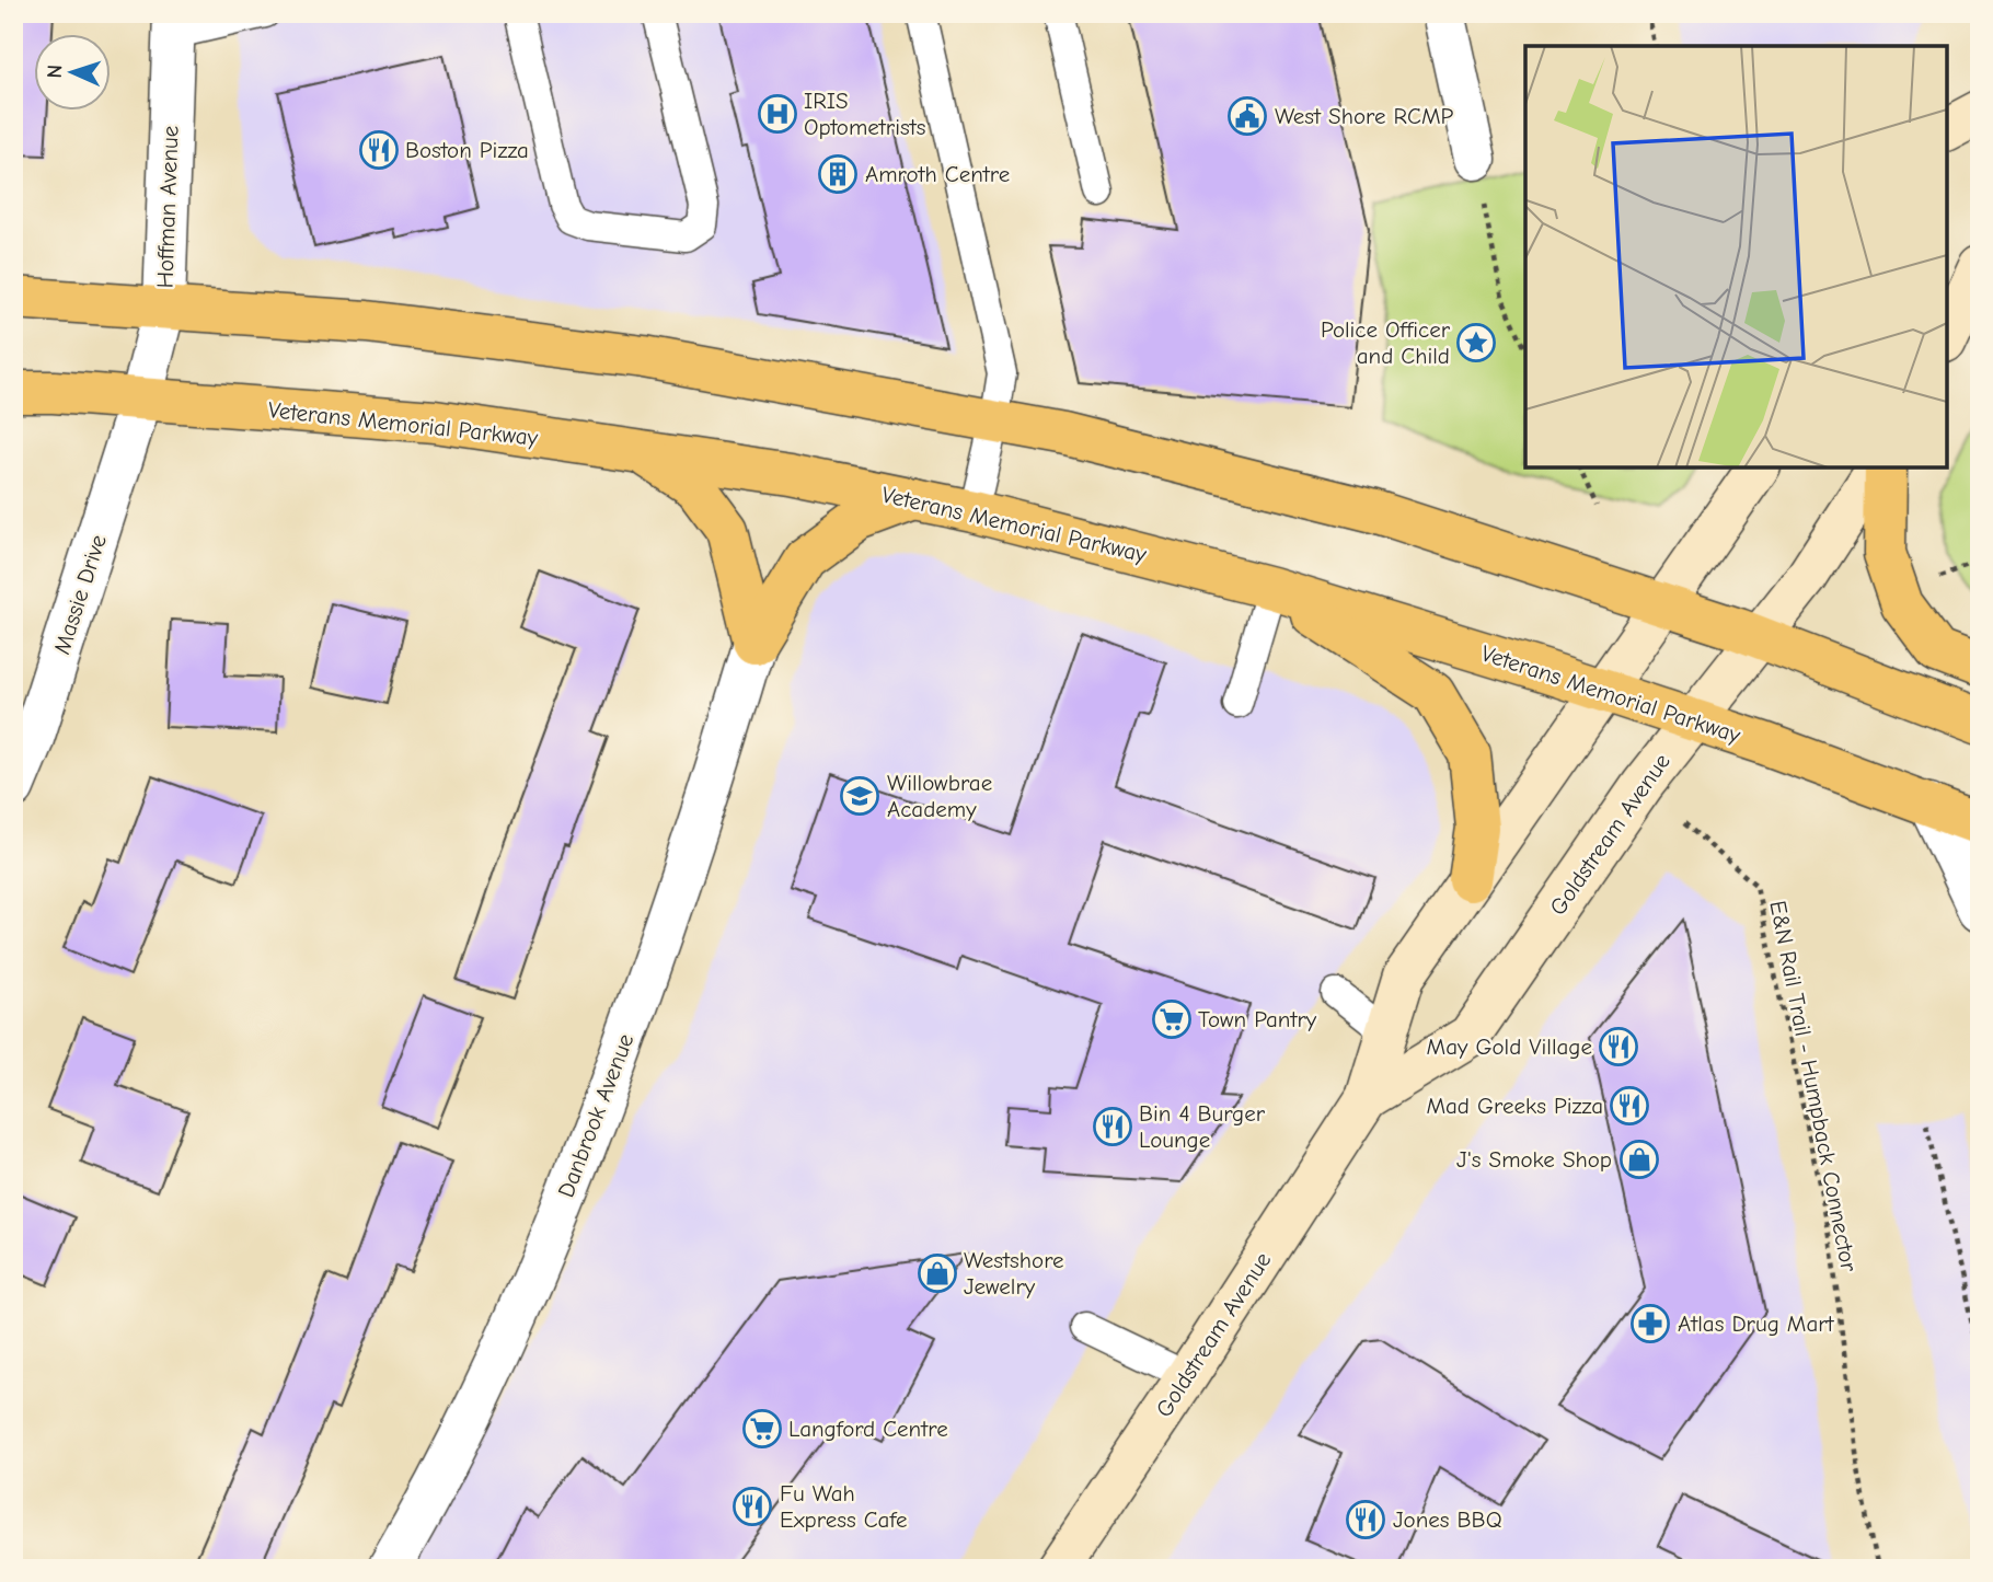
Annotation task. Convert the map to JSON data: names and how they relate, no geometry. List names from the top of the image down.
{
  "streets": {
    "main road": ["Veterans Memorial Parkway", "Goldstream Avenue"],
    "street": ["Hoffman Avenue", "Massie Drive", "Danbrook Avenue"],
    "path": ["E&N Rail Trail - Humpback Connector"]
  },
  "crossings": [
    ["Hoffman Avenue", "Veterans Memorial Parkway"],
    ["Hoffman Avenue", "Massie Drive"],
    ["Veterans Memorial Parkway", "Massie Drive"],
    ["Veterans Memorial Parkway", "Goldstream Avenue"]
  ],
  "places": {
    "hospital": ["IRIS Optometrists"],
    "public building": ["West Shore RCMP"],
    "restaurant": [
      "Boston Pizza",
      "May Gold Village",
      "Mad Greeks Pizza",
      "Bin 4 Burger Lounge",
      "Fu Wah Express Cafe",
      "Jones BBQ"
    ],
    "building": ["Amroth Centre"],
    "place": ["Police Officer and Child"],
    "school or university": ["Willowbrae Academy"],
    "supermarket": ["Town Pantry", "Langford Centre"],
    "shop": ["J's Smoke Shop", "Westshore Jewelry"],
    "pharmacy": ["Atlas Drug Mart"]
  },
  "north": "left"
}
